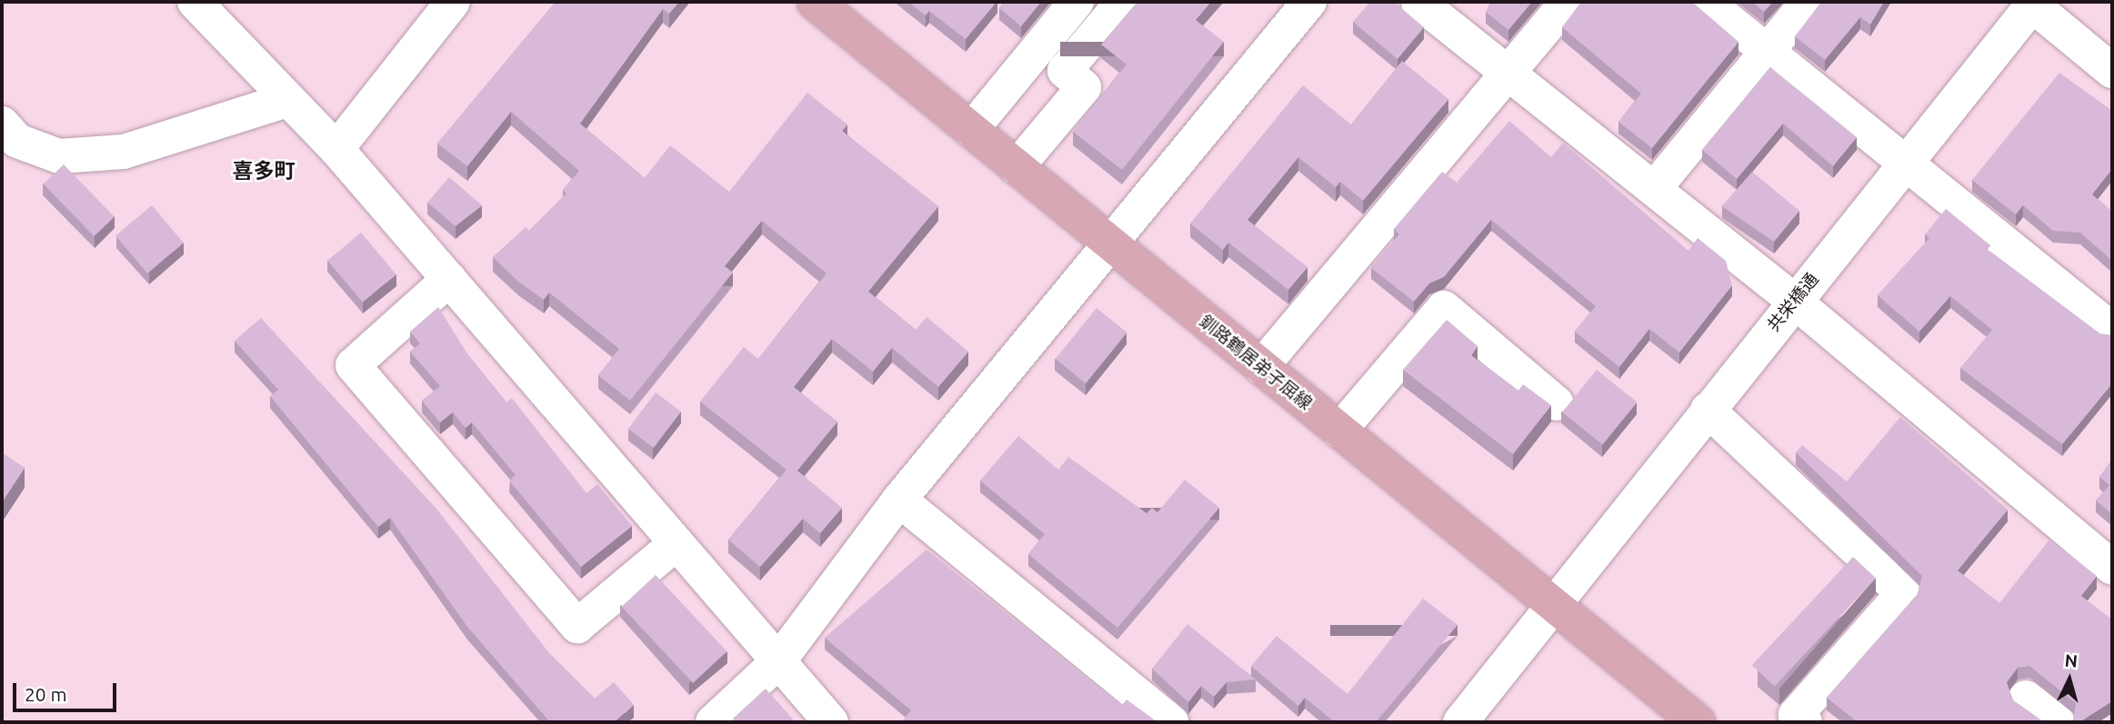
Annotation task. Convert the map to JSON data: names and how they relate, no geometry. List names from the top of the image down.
{
  "streets": {
    "main road": ["釧路鶴居弟子屈線"],
    "street": ["共栄橋通"]
  },
  "crossings": [
    ["共栄橋通", "釧路鶴居弟子屈線"]
  ],
  "districts": ["喜多町"],
  "scale_bar": "20 m",
  "north": "top"
}
